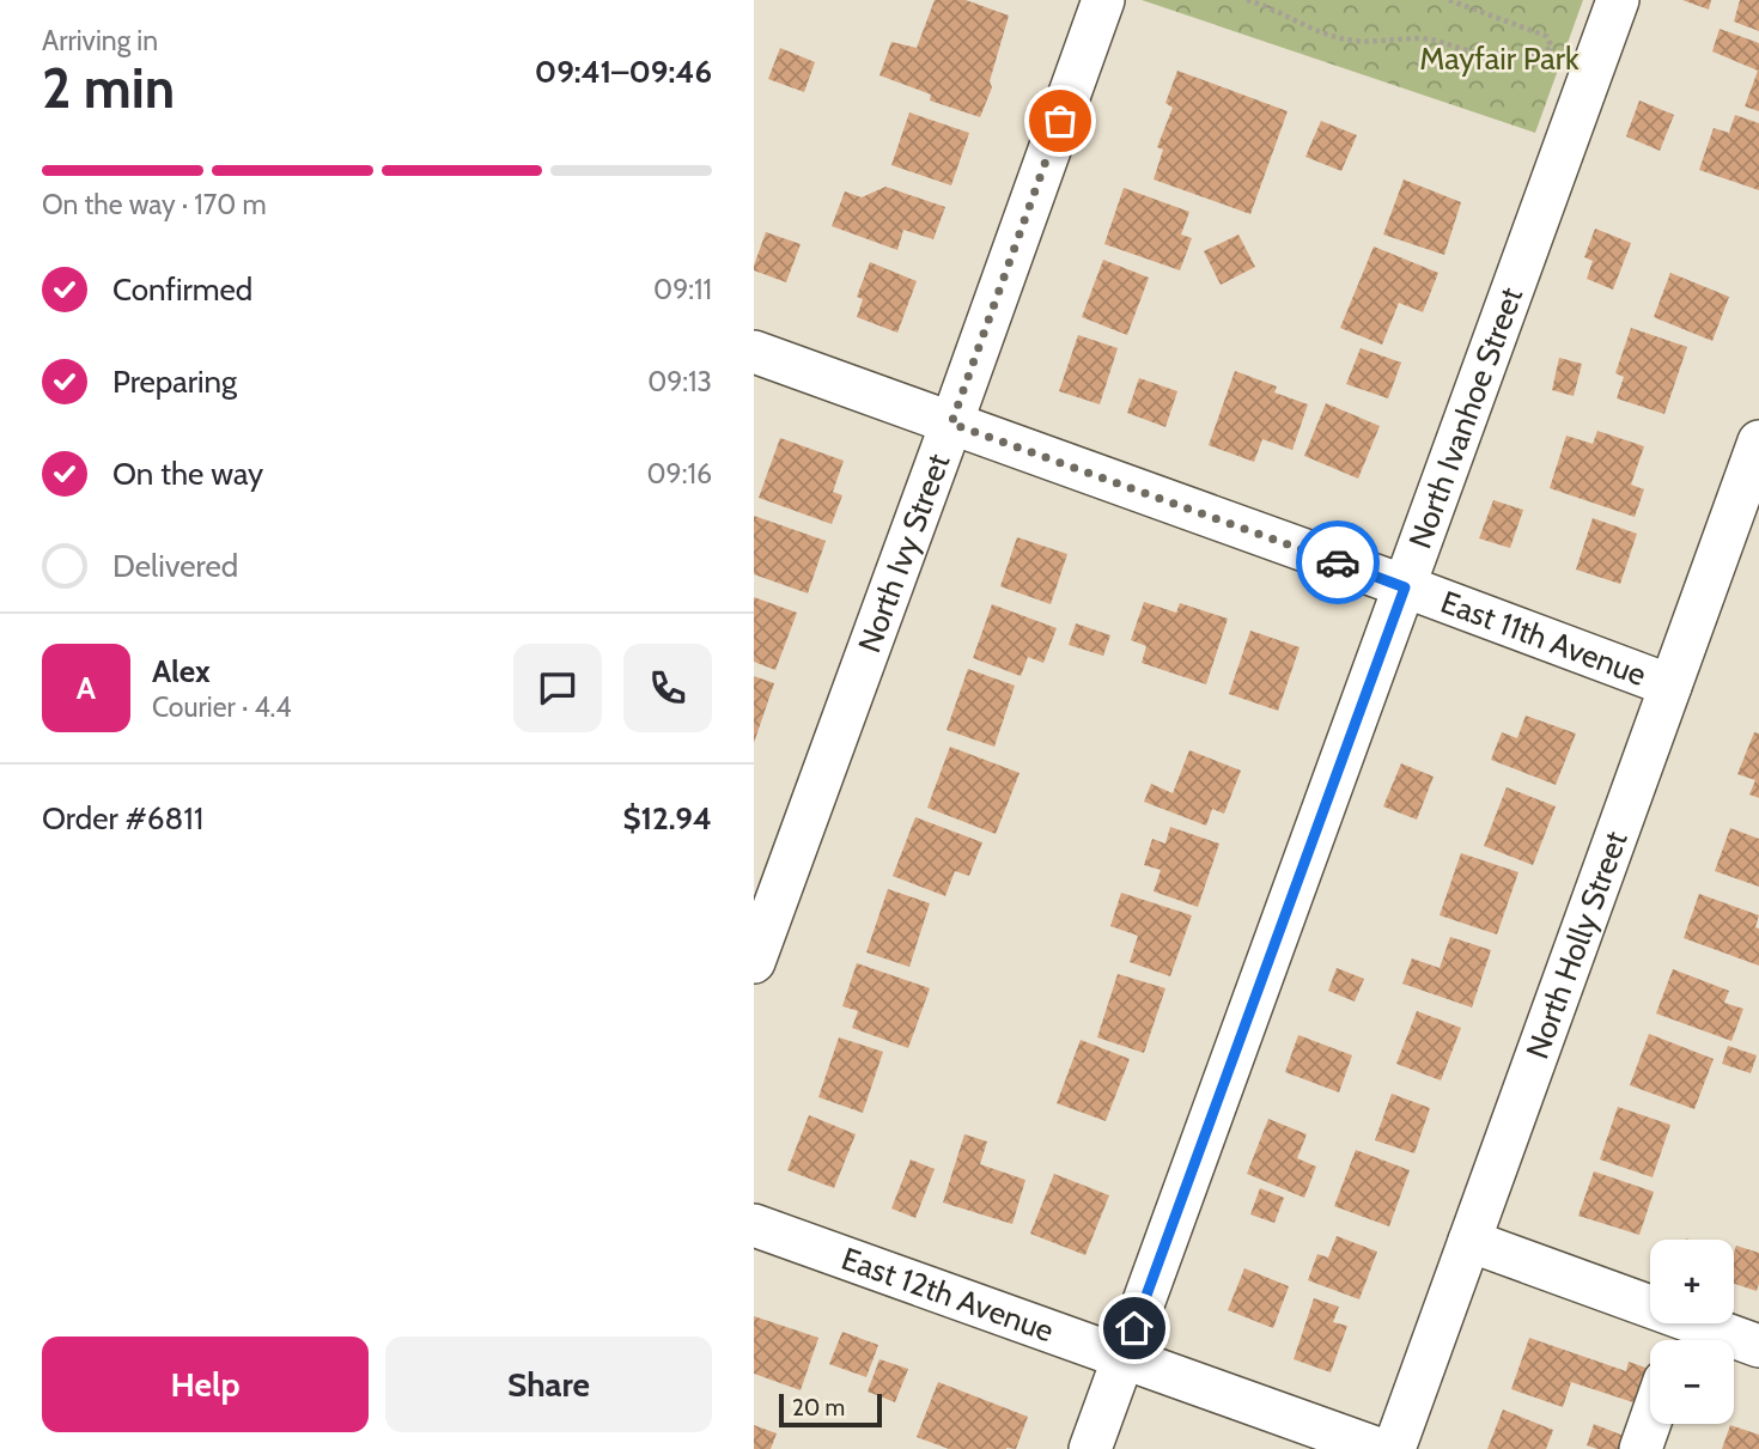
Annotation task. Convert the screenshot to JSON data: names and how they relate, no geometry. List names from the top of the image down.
{
  "streets": {
    "street": [
      "North Ivanhoe Street",
      "North Ivy Street",
      "East 11th Avenue",
      "North Holly Street",
      "East 12th Avenue"
    ]
  },
  "crossings": [
    ["North Ivanhoe Street", "East 11th Avenue"],
    ["North Ivanhoe Street", "East 12th Avenue"],
    ["North Ivy Street", "East 11th Avenue"],
    ["East 11th Avenue", "North Holly Street"]
  ],
  "parks": ["Mayfair Park"],
  "scale_bar": "20 m",
  "page": {
    "heading": ["2 min", "Arriving in", "09:41–09:46"],
    "panel": [
      "Alex",
      "Courier · 4.4",
      "Order #6811",
      "$12.94"
    ],
    "bar": "On the way · 170 m",
    "list": [
      ["Confirmed", "09:11"],
      ["Preparing", "09:13"],
      ["On the way", "09:16"],
      "Delivered"
    ],
    "round": "A",
    "map_buttons": ["+", "−"],
    "buttons": ["Help", "Share"],
    "scale": "20 m"
  }
}
